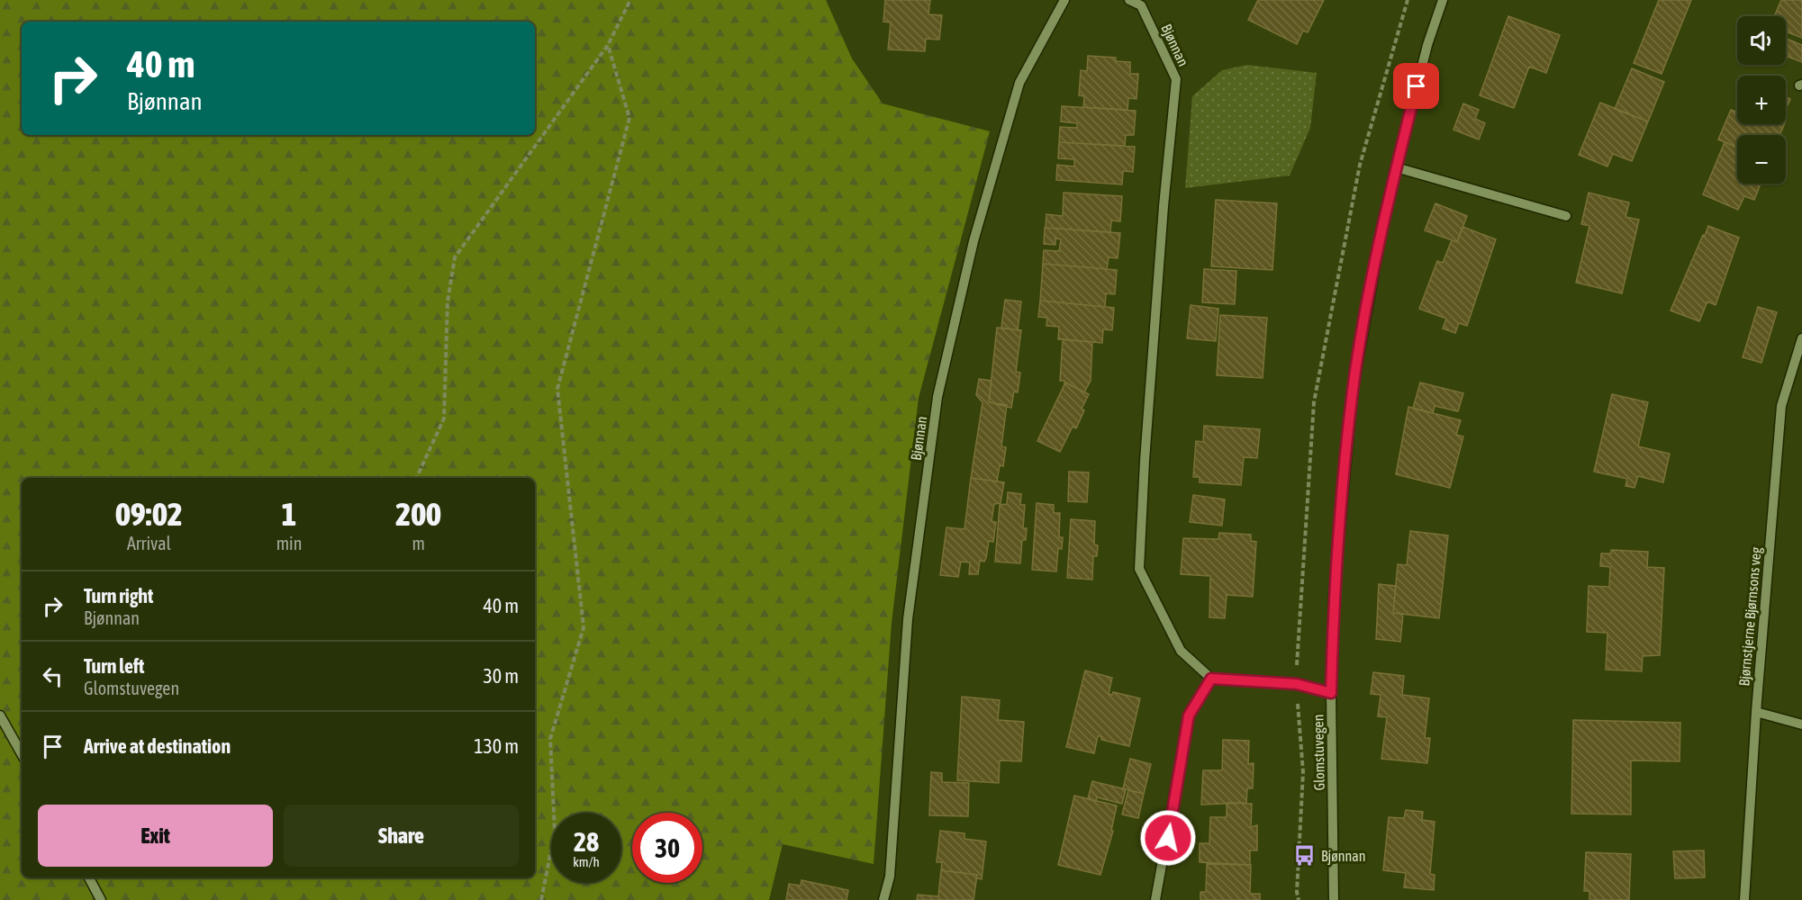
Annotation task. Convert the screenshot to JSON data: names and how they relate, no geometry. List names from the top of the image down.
{
  "streets": {
    "street": ["Bjønnan", "Bjørnstjerne Bjørnsons veg", "Glomstuvegen"]
  },
  "places": {
    "bus stop": ["Bjønnan"]
  },
  "page": {
    "map_buttons": ["+", "−"],
    "turn": ["40 m", "Bjønnan"],
    "eta": [
      "09:02",
      "Arrival",
      "1",
      "min",
      "200",
      "m"
    ],
    "list": [
      {
        "name": "Turn right",
        "note": "Bjønnan",
        "value": "40 m"
      },
      {
        "name": "Turn left",
        "note": "Glomstuvegen",
        "value": "30 m"
      },
      {
        "name": "Arrive at destination",
        "value": "130 m"
      }
    ],
    "buttons": ["Exit", "Share"],
    "speed": "28 km/h",
    "limit": "30"
  }
}
